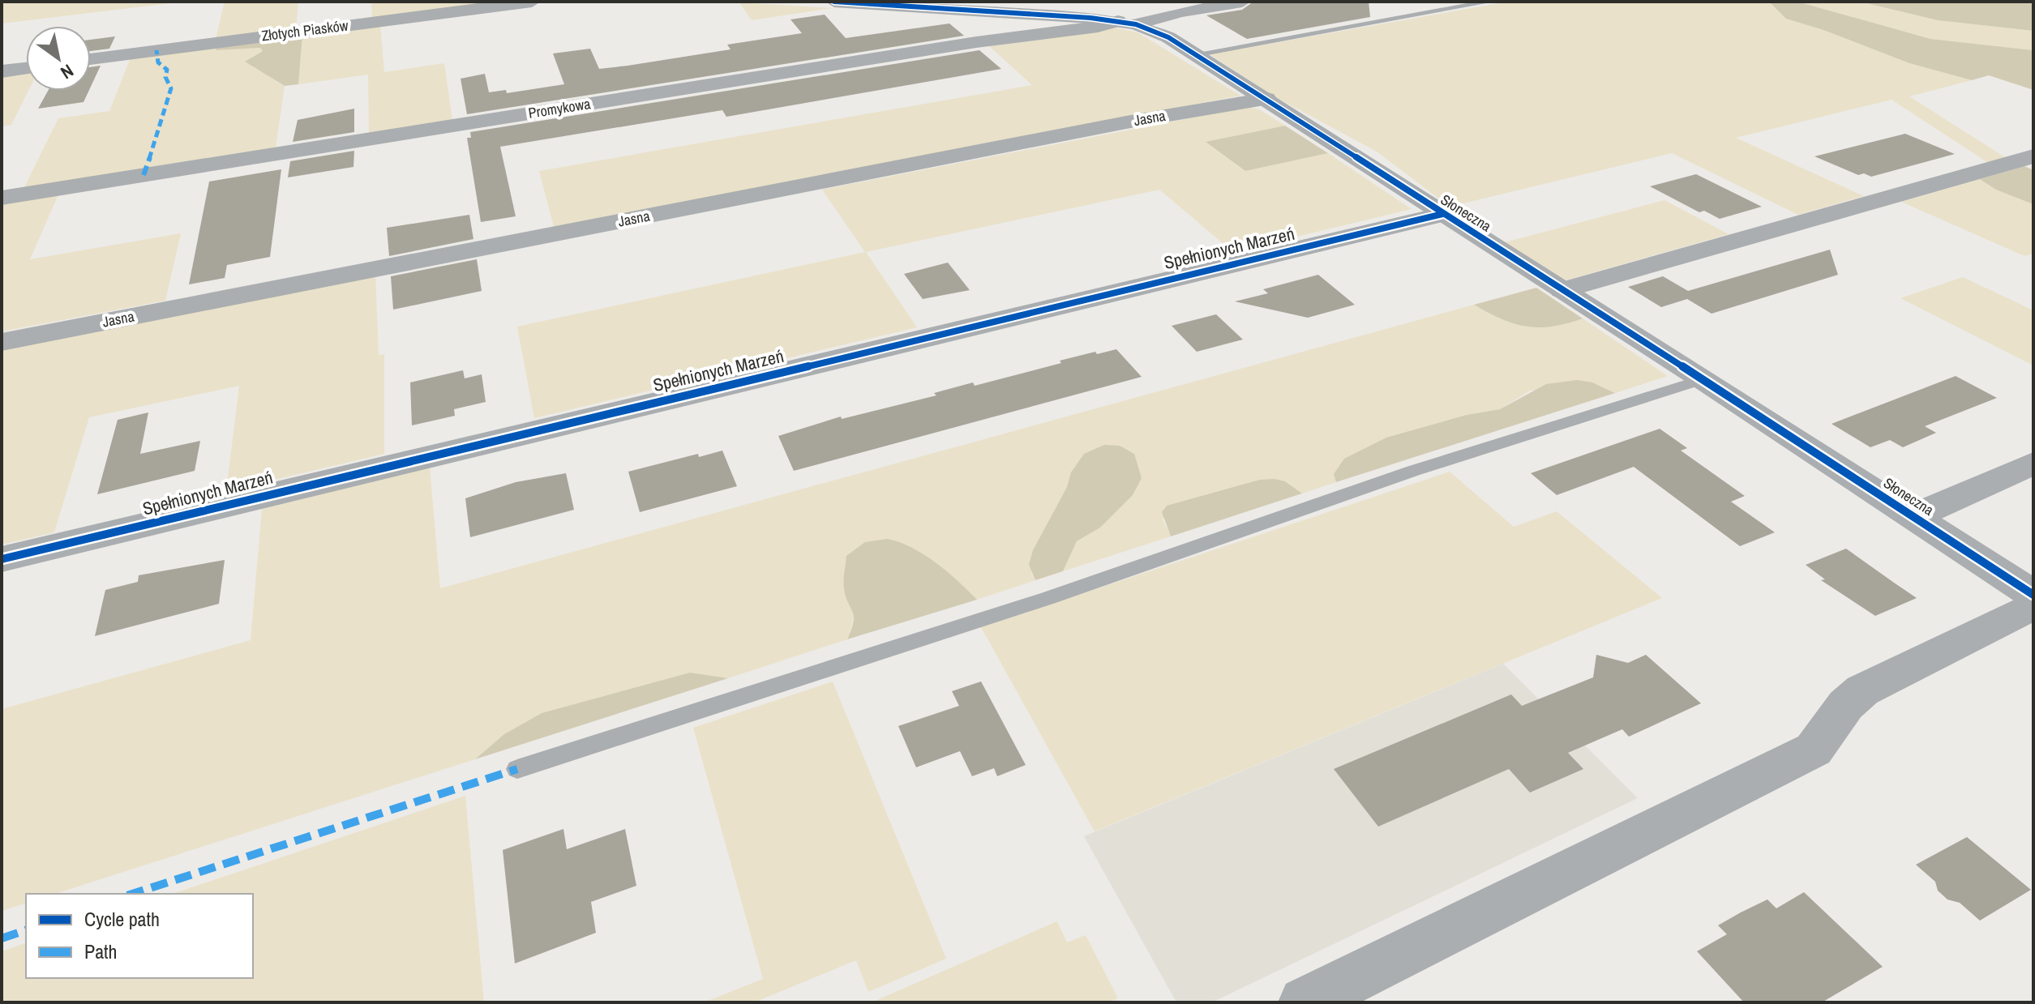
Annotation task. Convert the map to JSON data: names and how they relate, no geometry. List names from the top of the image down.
{
  "streets": {
    "street": [
      "Złotych Piasków",
      "Promykowa",
      "Jasna",
      "Słoneczna",
      "Spełnionych Marzeń"
    ]
  },
  "crossings": [
    ["Promykowa", "Słoneczna"],
    ["Jasna", "Słoneczna"],
    ["Słoneczna", "Spełnionych Marzeń"]
  ],
  "legend": ["Cycle path", "Path"],
  "north": "bottom right"
}
